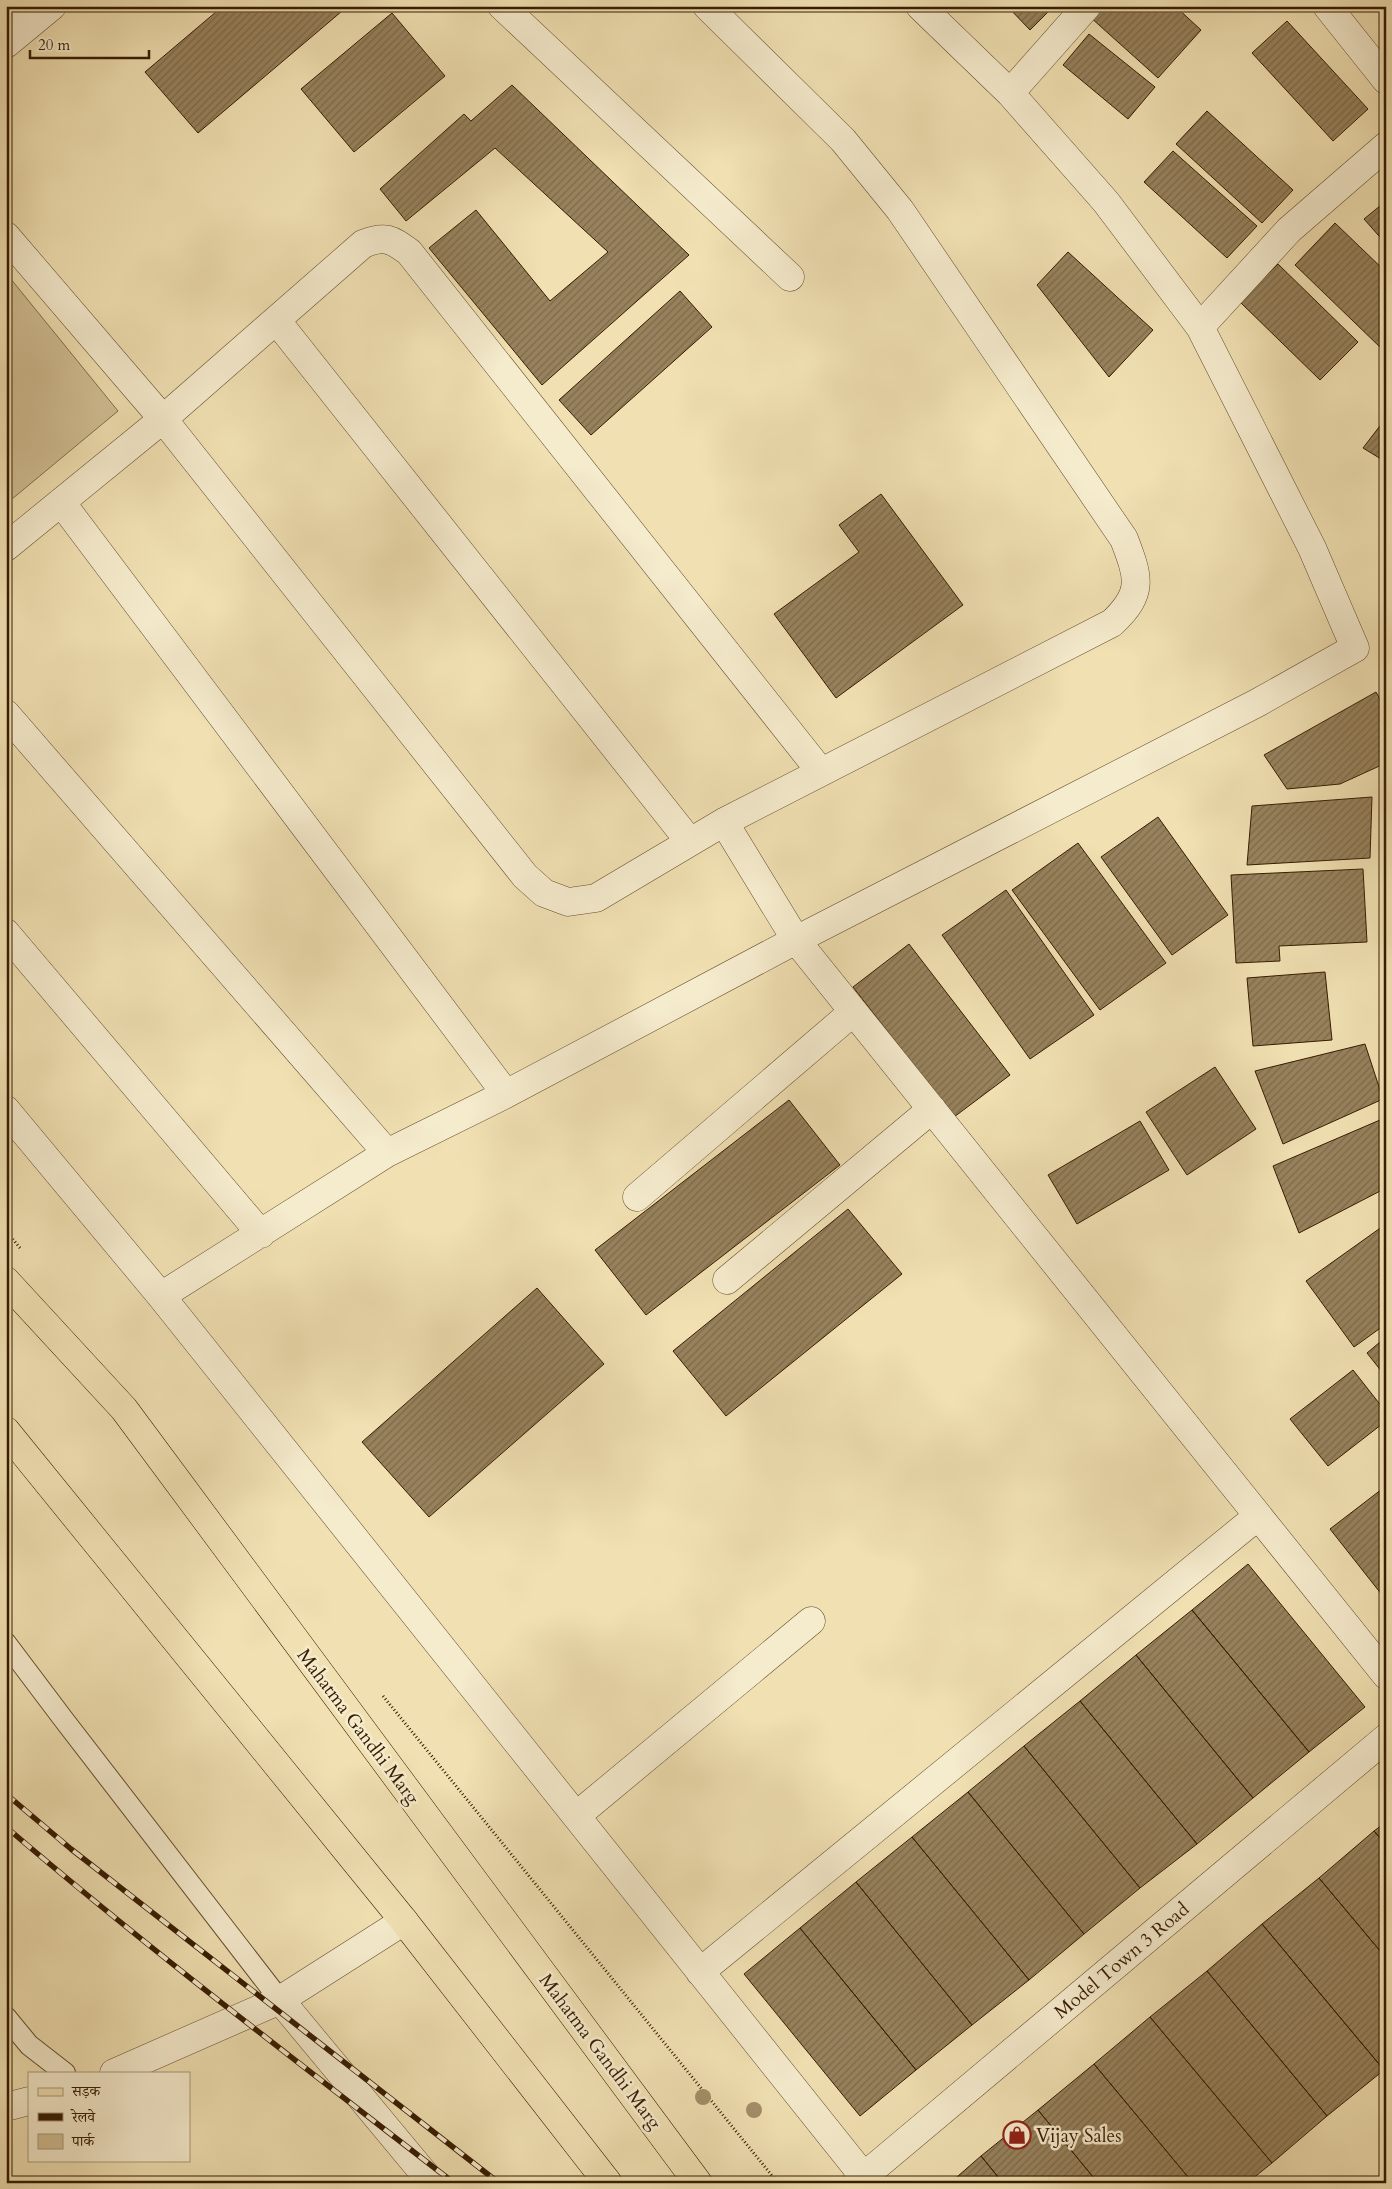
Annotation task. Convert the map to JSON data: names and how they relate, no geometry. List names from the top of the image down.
{
  "streets": {
    "main road": ["Mahatma Gandhi Marg"],
    "street": ["Model Town 3 Road"]
  },
  "places": {
    "shop": ["Vijay Sales"]
  },
  "legend": ["सड़क", "रेलवे", "पार्क"],
  "scale_bar": "20 m"
}
